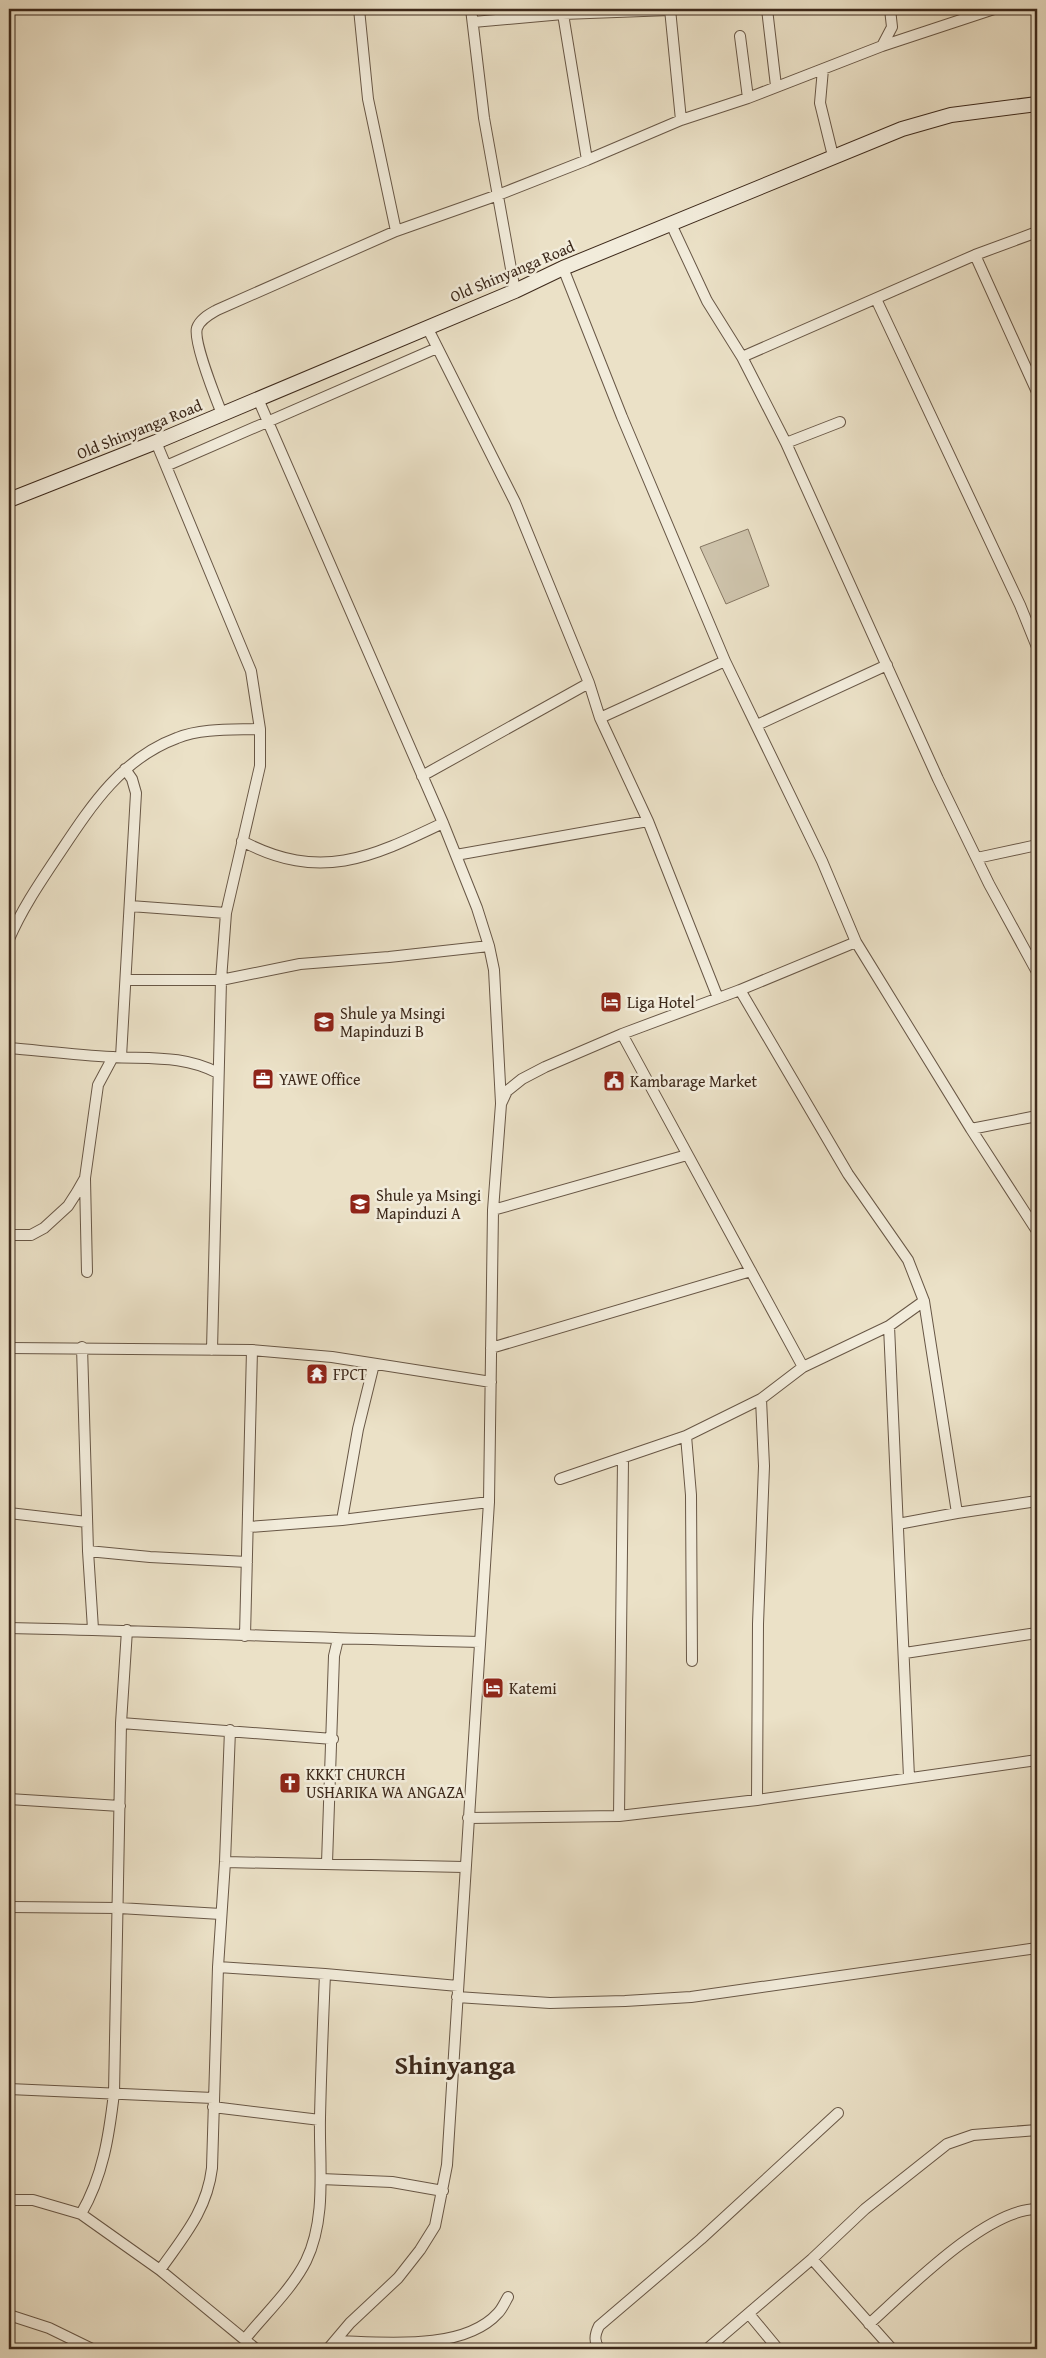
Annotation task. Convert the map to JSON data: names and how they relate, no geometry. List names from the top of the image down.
{
  "streets": {
    "main road": ["Old Shinyanga Road"]
  },
  "districts": ["Shinyanga"],
  "places": {
    "hotel": ["Liga Hotel", "Katemi"],
    "school or university": ["Shule ya Msingi Mapinduzi B", "Shule ya Msingi Mapinduzi A"],
    "office": ["YAWE Office"],
    "public building": ["Kambarage Market"],
    "temple": ["FPCT"],
    "church": ["KKKT CHURCH USHARIKA WA ANGAZA"]
  }
}
